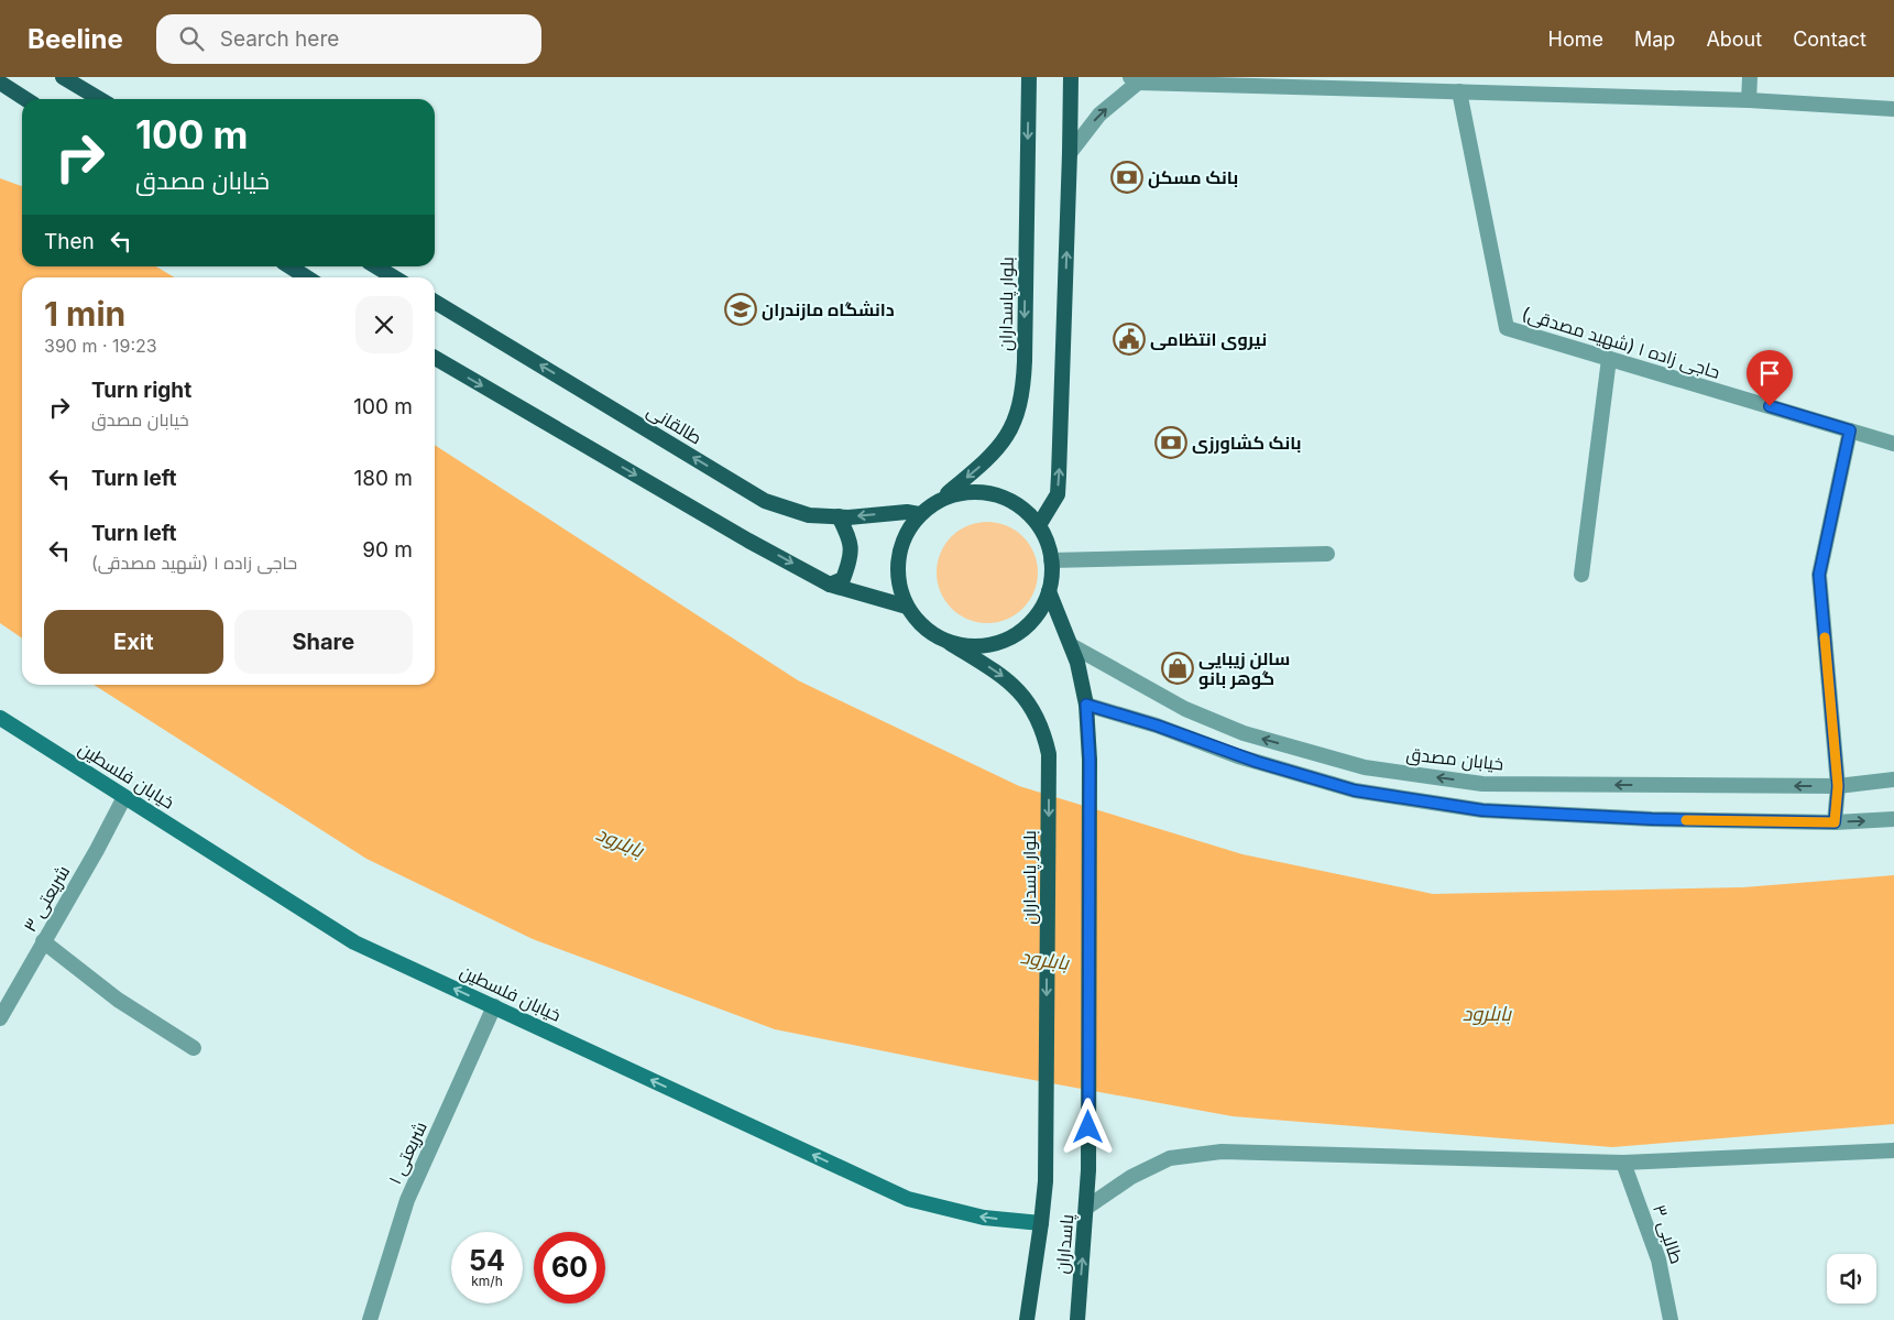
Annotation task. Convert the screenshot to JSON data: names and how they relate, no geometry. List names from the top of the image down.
{
  "streets": {
    "main road": [
      "بلوار پاسداران",
      "طالقانی",
      "خیابان فلسطین",
      "پاسداران"
    ],
    "street": [
      "حاجی زاده ۱ (شهید مصدقی)",
      "خیابان مصدق",
      "شریعتی ۳",
      "شریعتی ۱",
      "طالبی ۳"
    ]
  },
  "crossings": [
    ["بلوار پاسداران", "طالقانی"],
    ["بلوار پاسداران", "خیابان فلسطین"],
    ["بلوار پاسداران", "پاسداران"],
    ["خیابان فلسطین", "شریعتی ۳"],
    ["خیابان فلسطین", "شریعتی ۱"],
    ["خیابان فلسطین", "پاسداران"]
  ],
  "one_way": ["خیابان فلسطین"],
  "water": ["بابلرود"],
  "places": {
    "bank": ["بانک مسکن", "بانک کشاورزی"],
    "school or university": ["دانشگاه مازندران"],
    "public building": ["نیروی انتظامی"],
    "shop": ["سالن زیبایی گوهر بانو"]
  },
  "page": {
    "header": "Beeline",
    "search": "Search here",
    "nav": [
      "Home",
      "Map",
      "About",
      "Contact"
    ],
    "turn": ["100 m", "خیابان مصدق"],
    "then": "Then",
    "heading": ["1 min", "390 m · 19:23"],
    "list": [
      {
        "name": "Turn right",
        "note": "خیابان مصدق",
        "value": "100 m"
      },
      {
        "name": "Turn left",
        "value": "180 m"
      },
      {
        "name": "Turn left",
        "note": "حاجی زاده ۱ (شهید مصدقی)",
        "value": "90 m"
      }
    ],
    "buttons": ["Exit", "Share"],
    "speed": "54 km/h",
    "limit": "60"
  }
}
